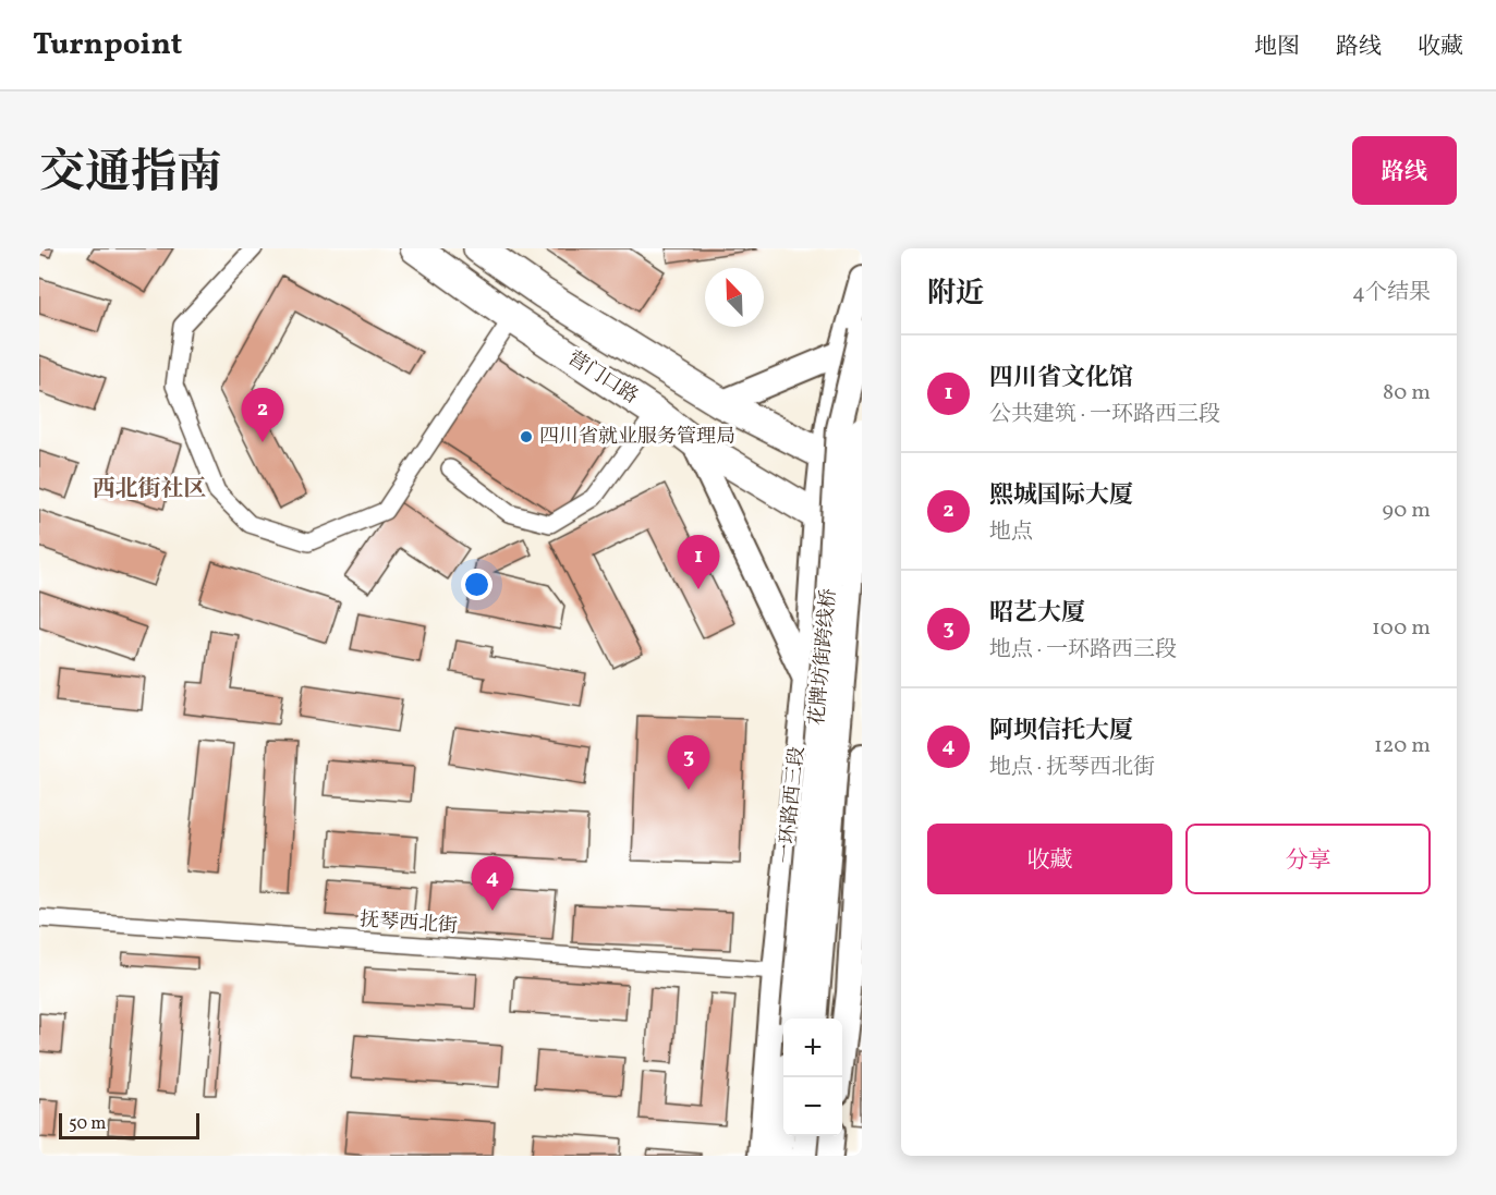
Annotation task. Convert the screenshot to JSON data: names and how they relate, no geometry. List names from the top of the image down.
{
  "streets": {
    "highway": ["营门口路"],
    "main road": ["花牌坊街跨线桥", "一环路西三段"],
    "street": ["抚琴西北街"]
  },
  "crossings": [
    ["营门口路", "一环路西三段"],
    ["一环路西三段", "抚琴西北街"]
  ],
  "districts": ["西北街社区"],
  "places": ["四川省就业服务管理局"],
  "scale_bar": "50 m",
  "north": "top left",
  "page": {
    "header": "Turnpoint",
    "nav": ["地图", "路线", "收藏"],
    "title": "交通指南",
    "buttons": [
      "路线",
      ["收藏", "分享"]
    ],
    "heading": ["附近", "4个结果"],
    "list": [
      {
        "mark": "1",
        "name": "四川省文化馆",
        "note": "公共建筑 · 一环路西三段",
        "value": "80 m"
      },
      {
        "mark": "2",
        "name": "熙城国际大厦",
        "note": "地点",
        "value": "90 m"
      },
      {
        "mark": "3",
        "name": "昭艺大厦",
        "note": "地点 · 一环路西三段",
        "value": "100 m"
      },
      {
        "mark": "4",
        "name": "阿坝信托大厦",
        "note": "地点 · 抚琴西北街",
        "value": "120 m"
      }
    ],
    "pins": [
      "2",
      "1",
      "3",
      "4"
    ],
    "map_buttons": ["+", "−"],
    "scale": "50 m"
  }
}
